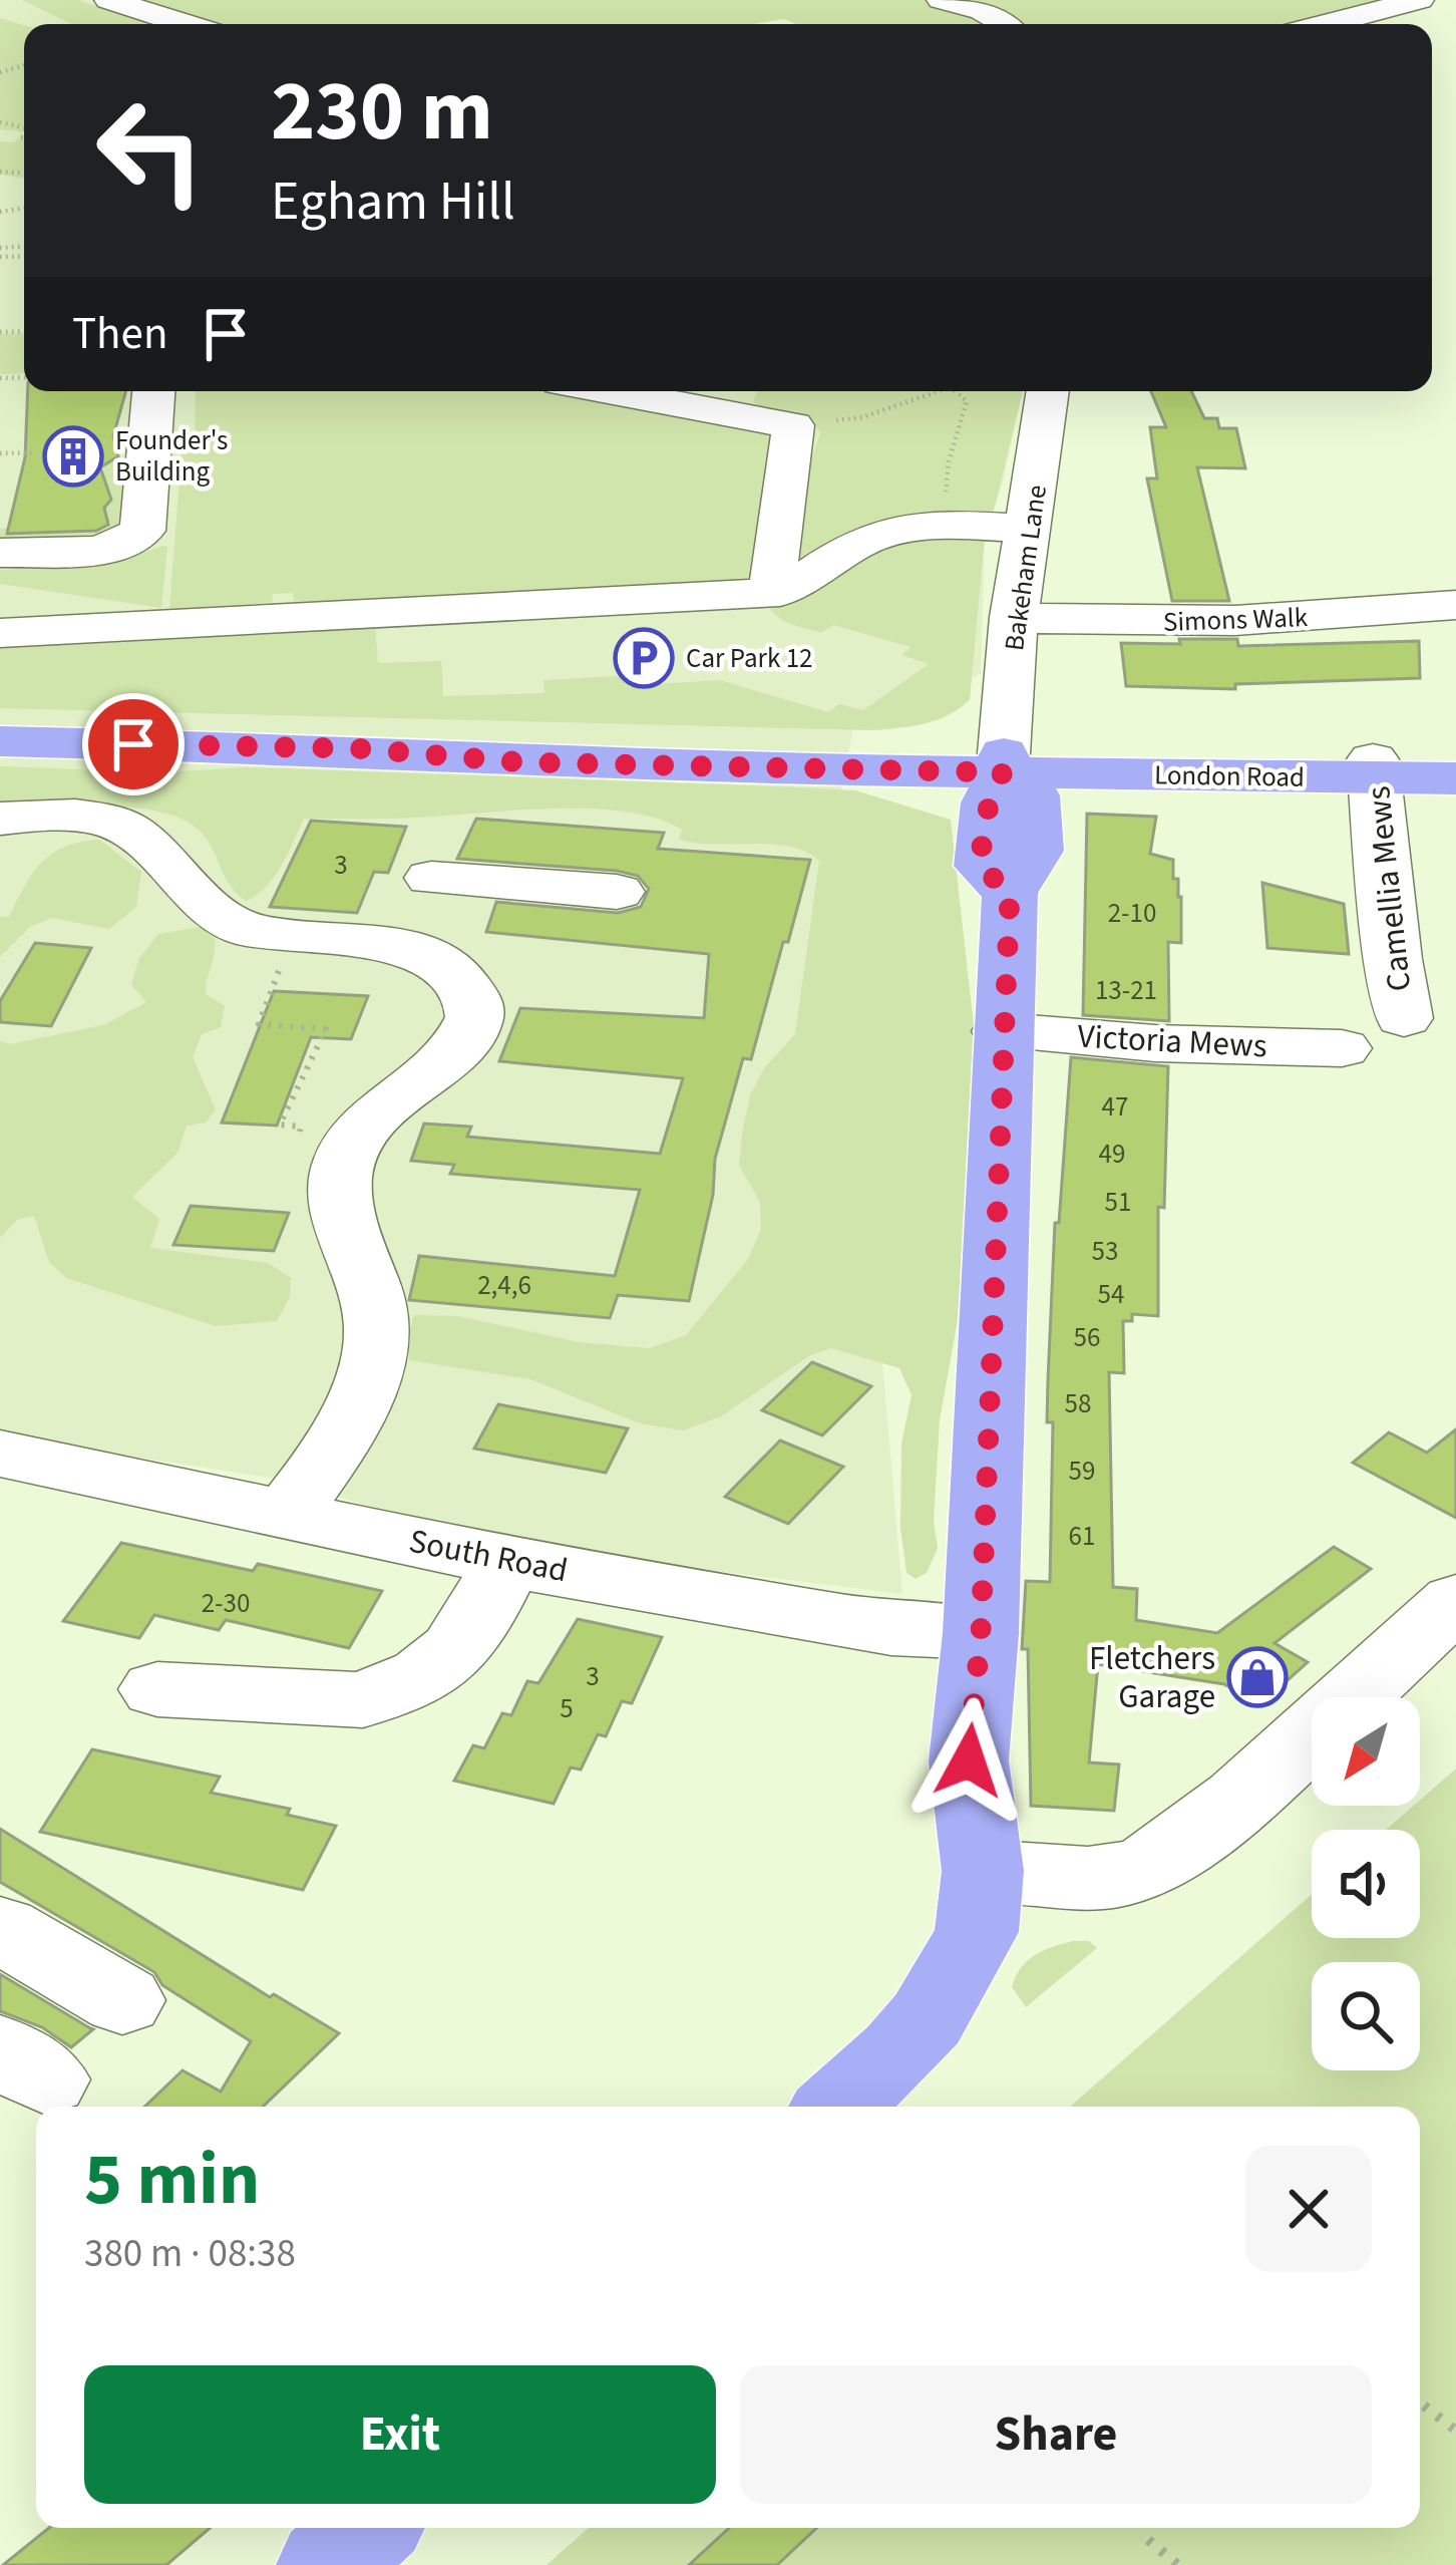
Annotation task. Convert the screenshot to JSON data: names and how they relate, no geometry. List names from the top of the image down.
{
  "streets": {
    "main road": ["London Road"],
    "street": [
      "Bakeham Lane",
      "Simons Walk",
      "Camellia Mews",
      "Victoria Mews",
      "South Road"
    ]
  },
  "crossings": [
    ["Bakeham Lane", "Simons Walk"],
    ["Bakeham Lane", "London Road"],
    ["London Road", "Camellia Mews"]
  ],
  "places": {
    "building": ["Founder's Building"],
    "parking": ["Car Park 12"],
    "shop": ["Fletchers Garage"]
  },
  "house_numbers": [
    "3",
    "2-10",
    "13-21",
    "47",
    "49",
    "51",
    "53",
    "2,4,6",
    "54",
    "56",
    "58",
    "59",
    "61",
    "2-30",
    "3",
    "5"
  ],
  "north": "bottom left",
  "page": {
    "turn": ["230 m", "Egham Hill"],
    "then": "Then",
    "heading": ["5 min", "380 m · 08:38"],
    "buttons": ["Exit", "Share"]
  }
}
